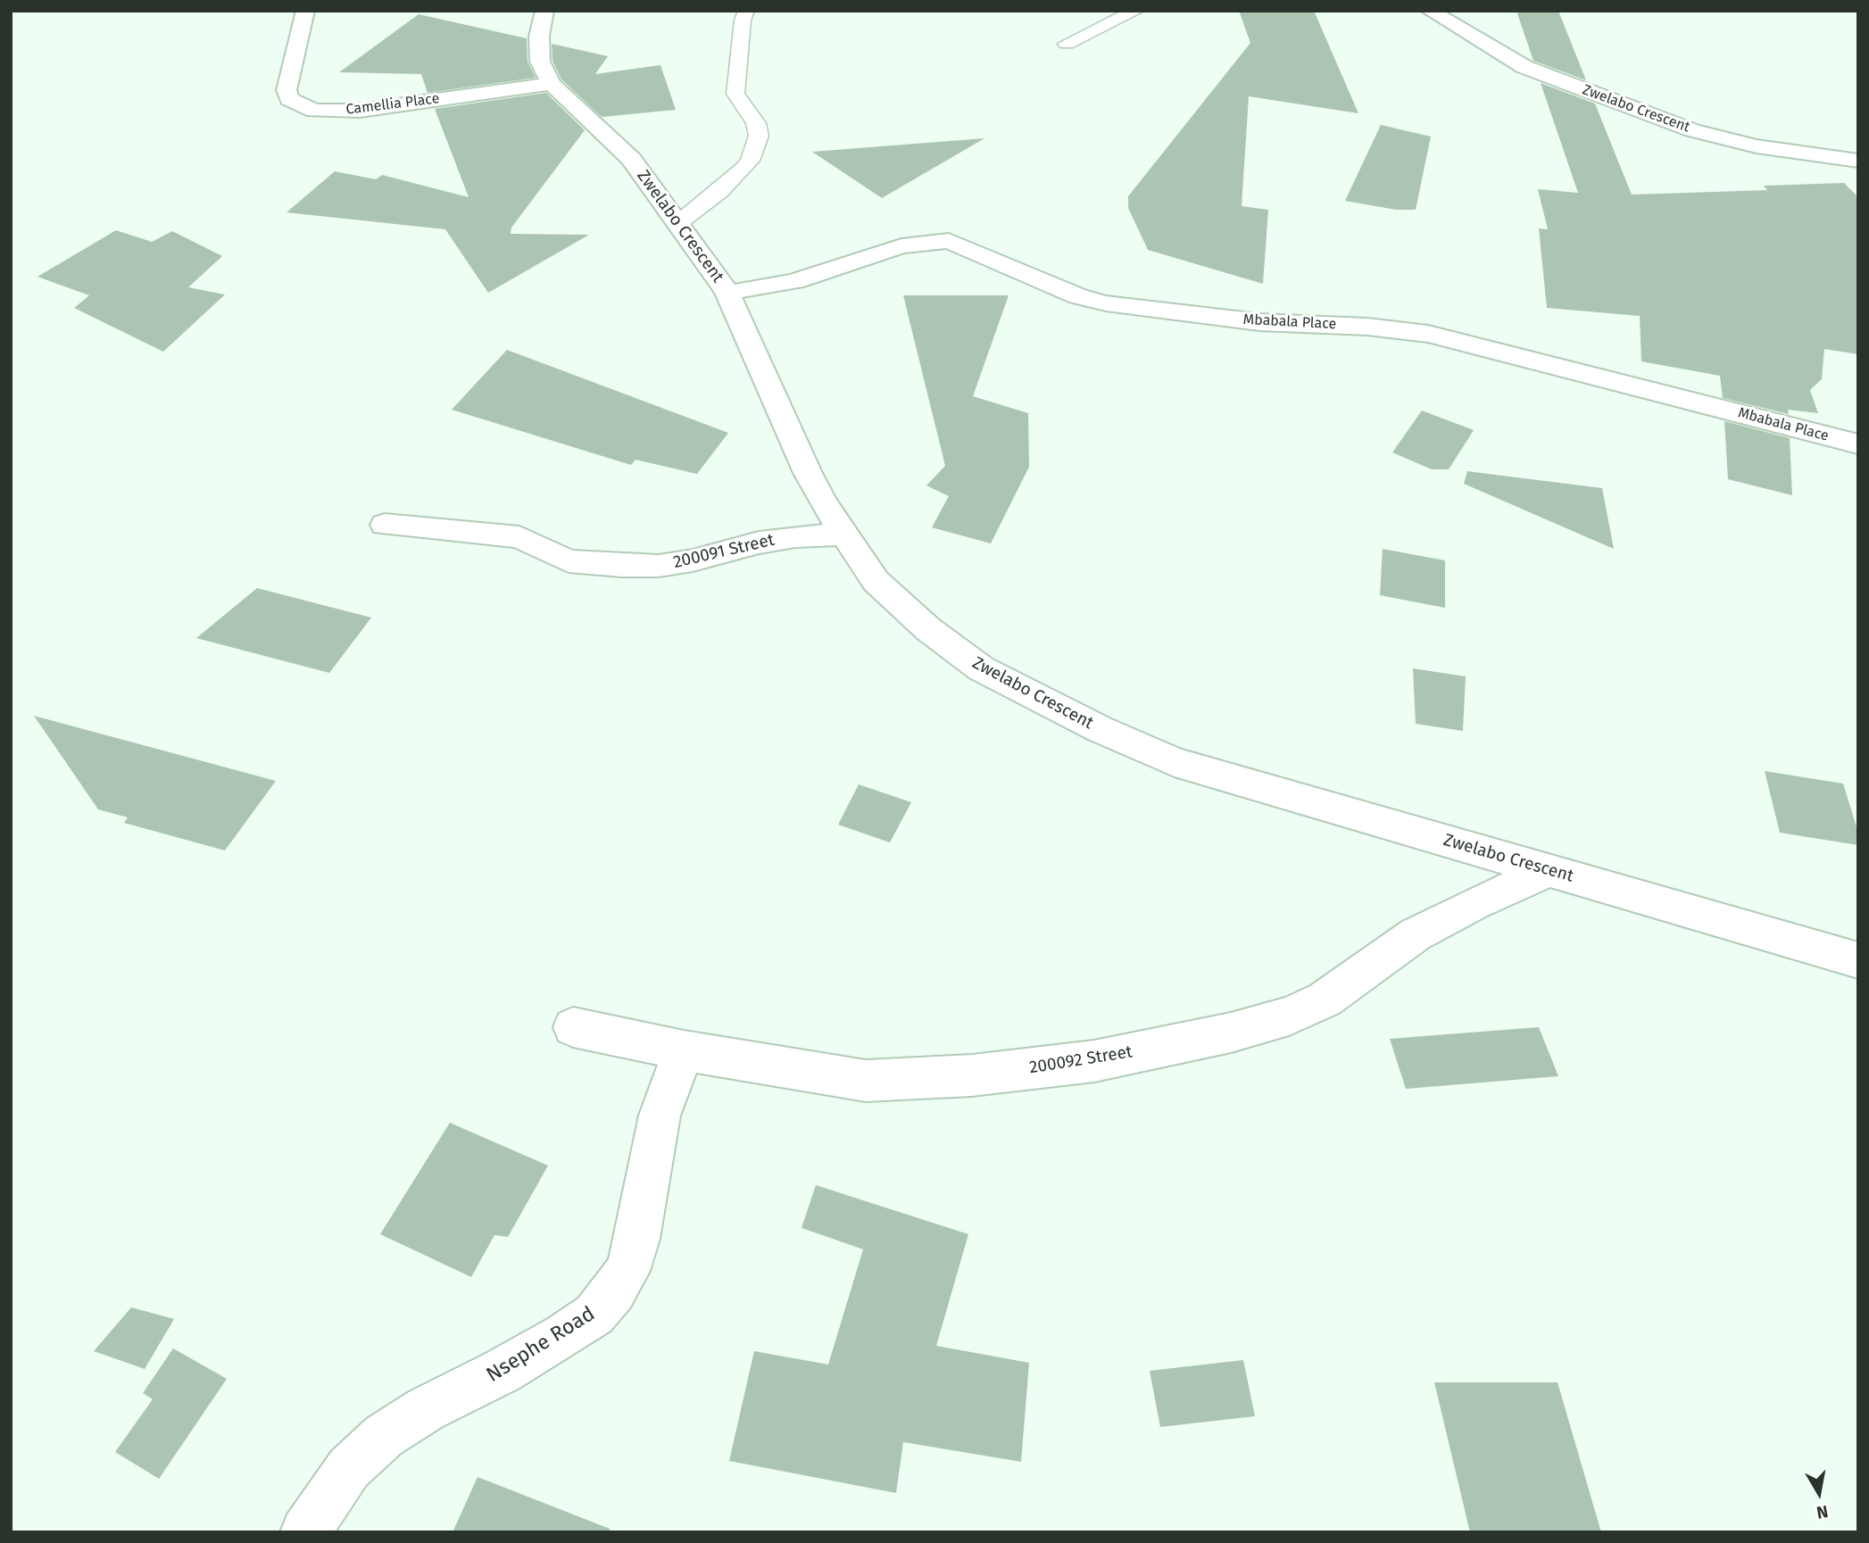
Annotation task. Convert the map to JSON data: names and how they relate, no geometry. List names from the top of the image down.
{
  "streets": {
    "street": [
      "Camellia Place",
      "Zwelabo Crescent",
      "Mbabala Place",
      "200091 Street",
      "200092 Street",
      "Nsephe Road"
    ]
  },
  "crossings": [
    ["Camellia Place", "Zwelabo Crescent"],
    ["Zwelabo Crescent", "Mbabala Place"],
    ["Zwelabo Crescent", "200091 Street"],
    ["Zwelabo Crescent", "200092 Street"],
    ["200092 Street", "Nsephe Road"]
  ],
  "north": "bottom"
}
